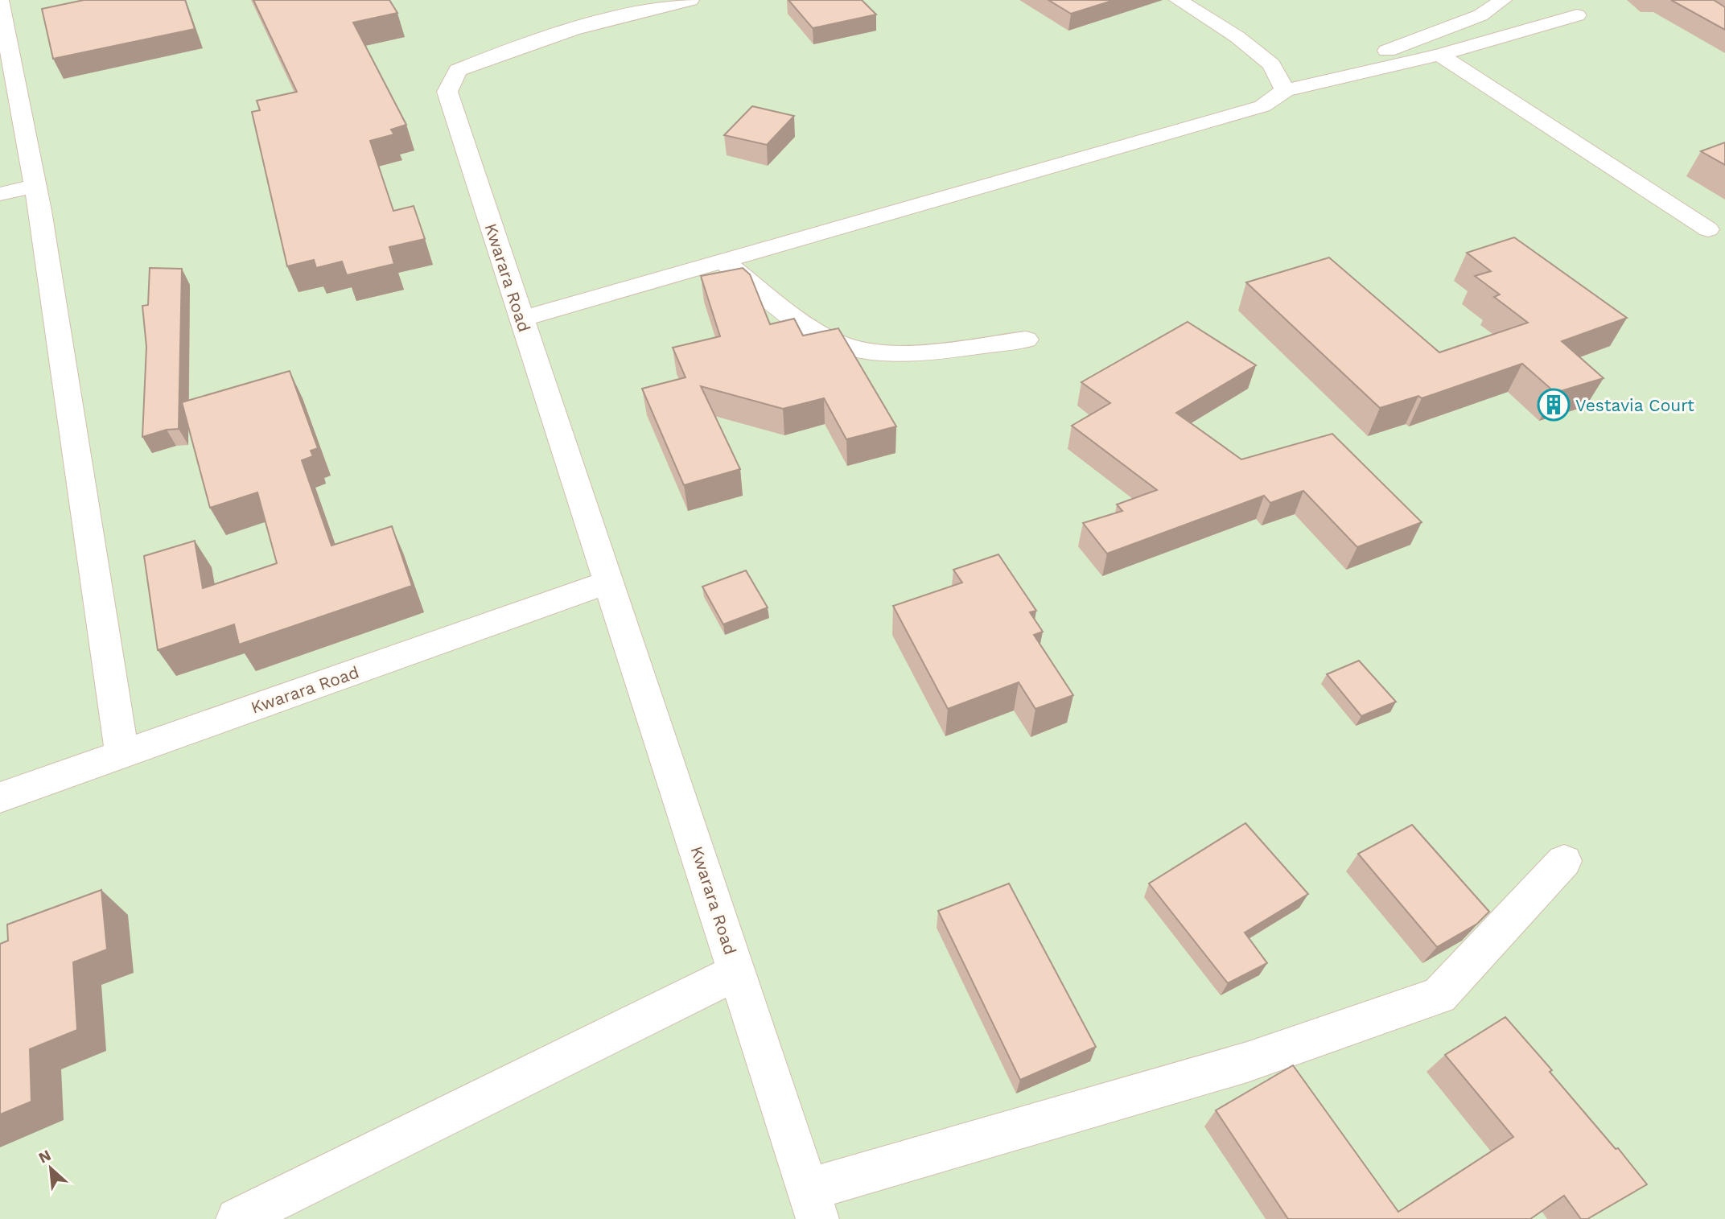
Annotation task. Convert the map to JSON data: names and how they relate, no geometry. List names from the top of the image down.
{
  "streets": {
    "street": ["Kwarara Road"]
  },
  "places": {
    "building": ["Vestavia Court"]
  },
  "north": "top left"
}
